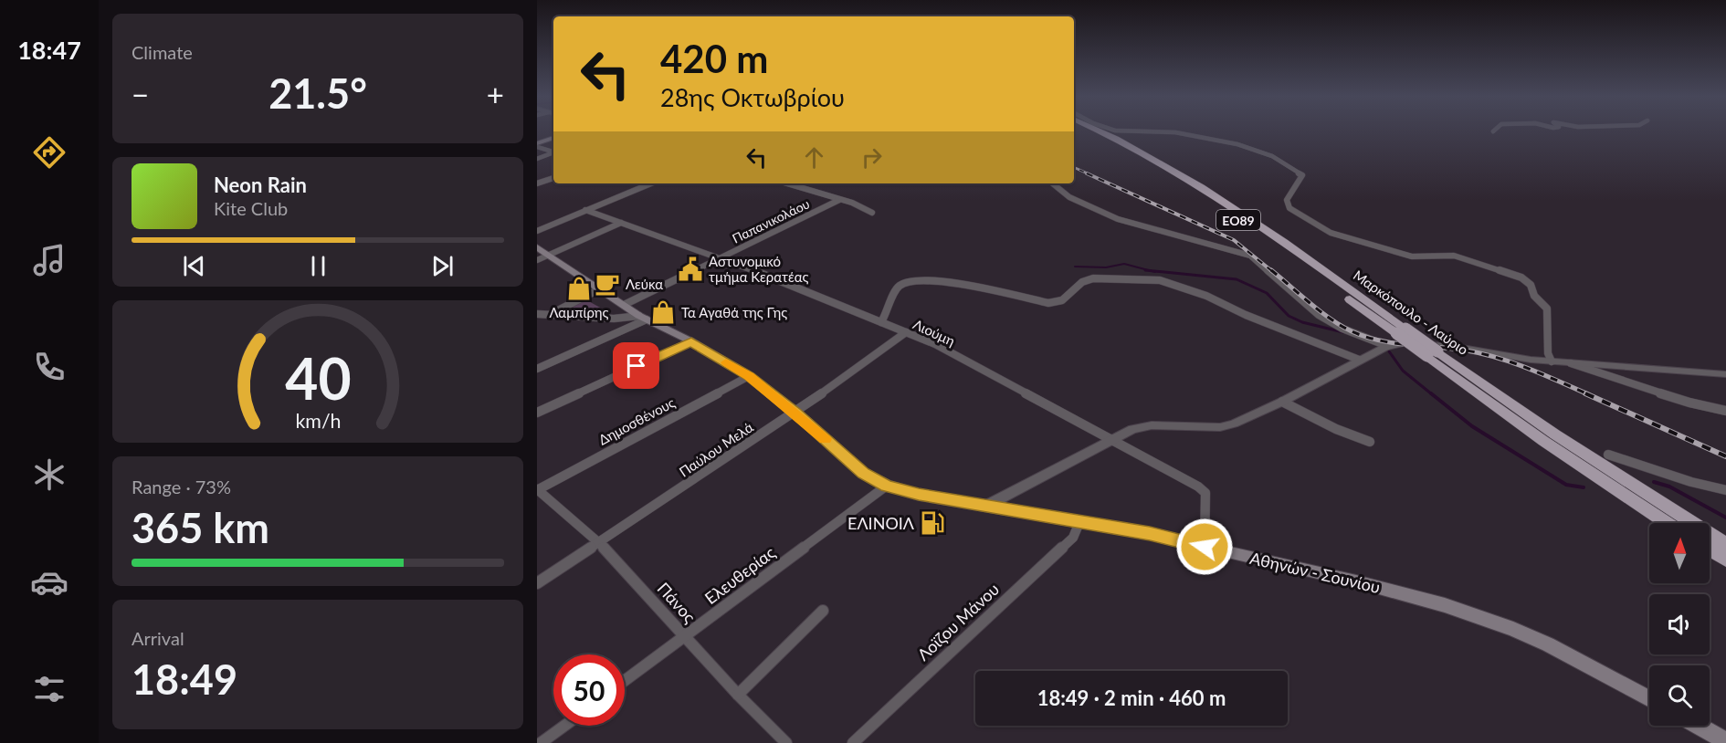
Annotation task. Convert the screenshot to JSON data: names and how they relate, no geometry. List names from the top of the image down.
{
  "streets": {
    "highway": ["ΕΟ89", "Μαρκόπουλο - Λαύριο"],
    "main road": ["Αθηνών - Σουνίου"],
    "street": [
      "Παπανικολάου",
      "Λιούμη",
      "Δημοσθένους",
      "Παύλου Μελά",
      "Ελευθερίας",
      "Πάνος",
      "Λοϊζου Μάνου"
    ]
  },
  "crossings": [
    ["Παπανικολάου", "Λιούμη"],
    ["Παπανικολάου", "Αθηνών - Σουνίου"],
    ["Λιούμη", "Παύλου Μελά"],
    ["Λιούμη", "Αθηνών - Σουνίου"],
    ["Δημοσθένους", "Αθηνών - Σουνίου"],
    ["Δημοσθένους", "Πάνος"],
    ["Παύλου Μελά", "Αθηνών - Σουνίου"],
    ["Παύλου Μελά", "Πάνος"],
    ["Αθηνών - Σουνίου", "Ελευθερίας"],
    ["Αθηνών - Σουνίου", "Λοϊζου Μάνου"],
    ["Ελευθερίας", "Πάνος"]
  ],
  "places": {
    "public building": ["Αστυνομικό τμήμα Κερατέας"],
    "cafe": ["Λεύκα"],
    "shop": ["Λαμπίρης", "Τα Αγαθά της Γης"],
    "fuel station": ["ΕΛΙΝΟΙΛ"]
  },
  "north": "top",
  "page": {
    "tabs": "18:47",
    "tile": [
      "Climate",
      ["Range · 73%", "365 km"],
      ["Arrival", "18:49"]
    ],
    "turn": ["420 m", "28ης Οκτωβρίου"],
    "heat": ["−", "21.5°", "+"],
    "song": ["Neon Rain", "Kite Club"],
    "limit": "50",
    "trip": "18:49 · 2 min · 460 m",
    "gauge": ["40", "km/h"]
  }
}
